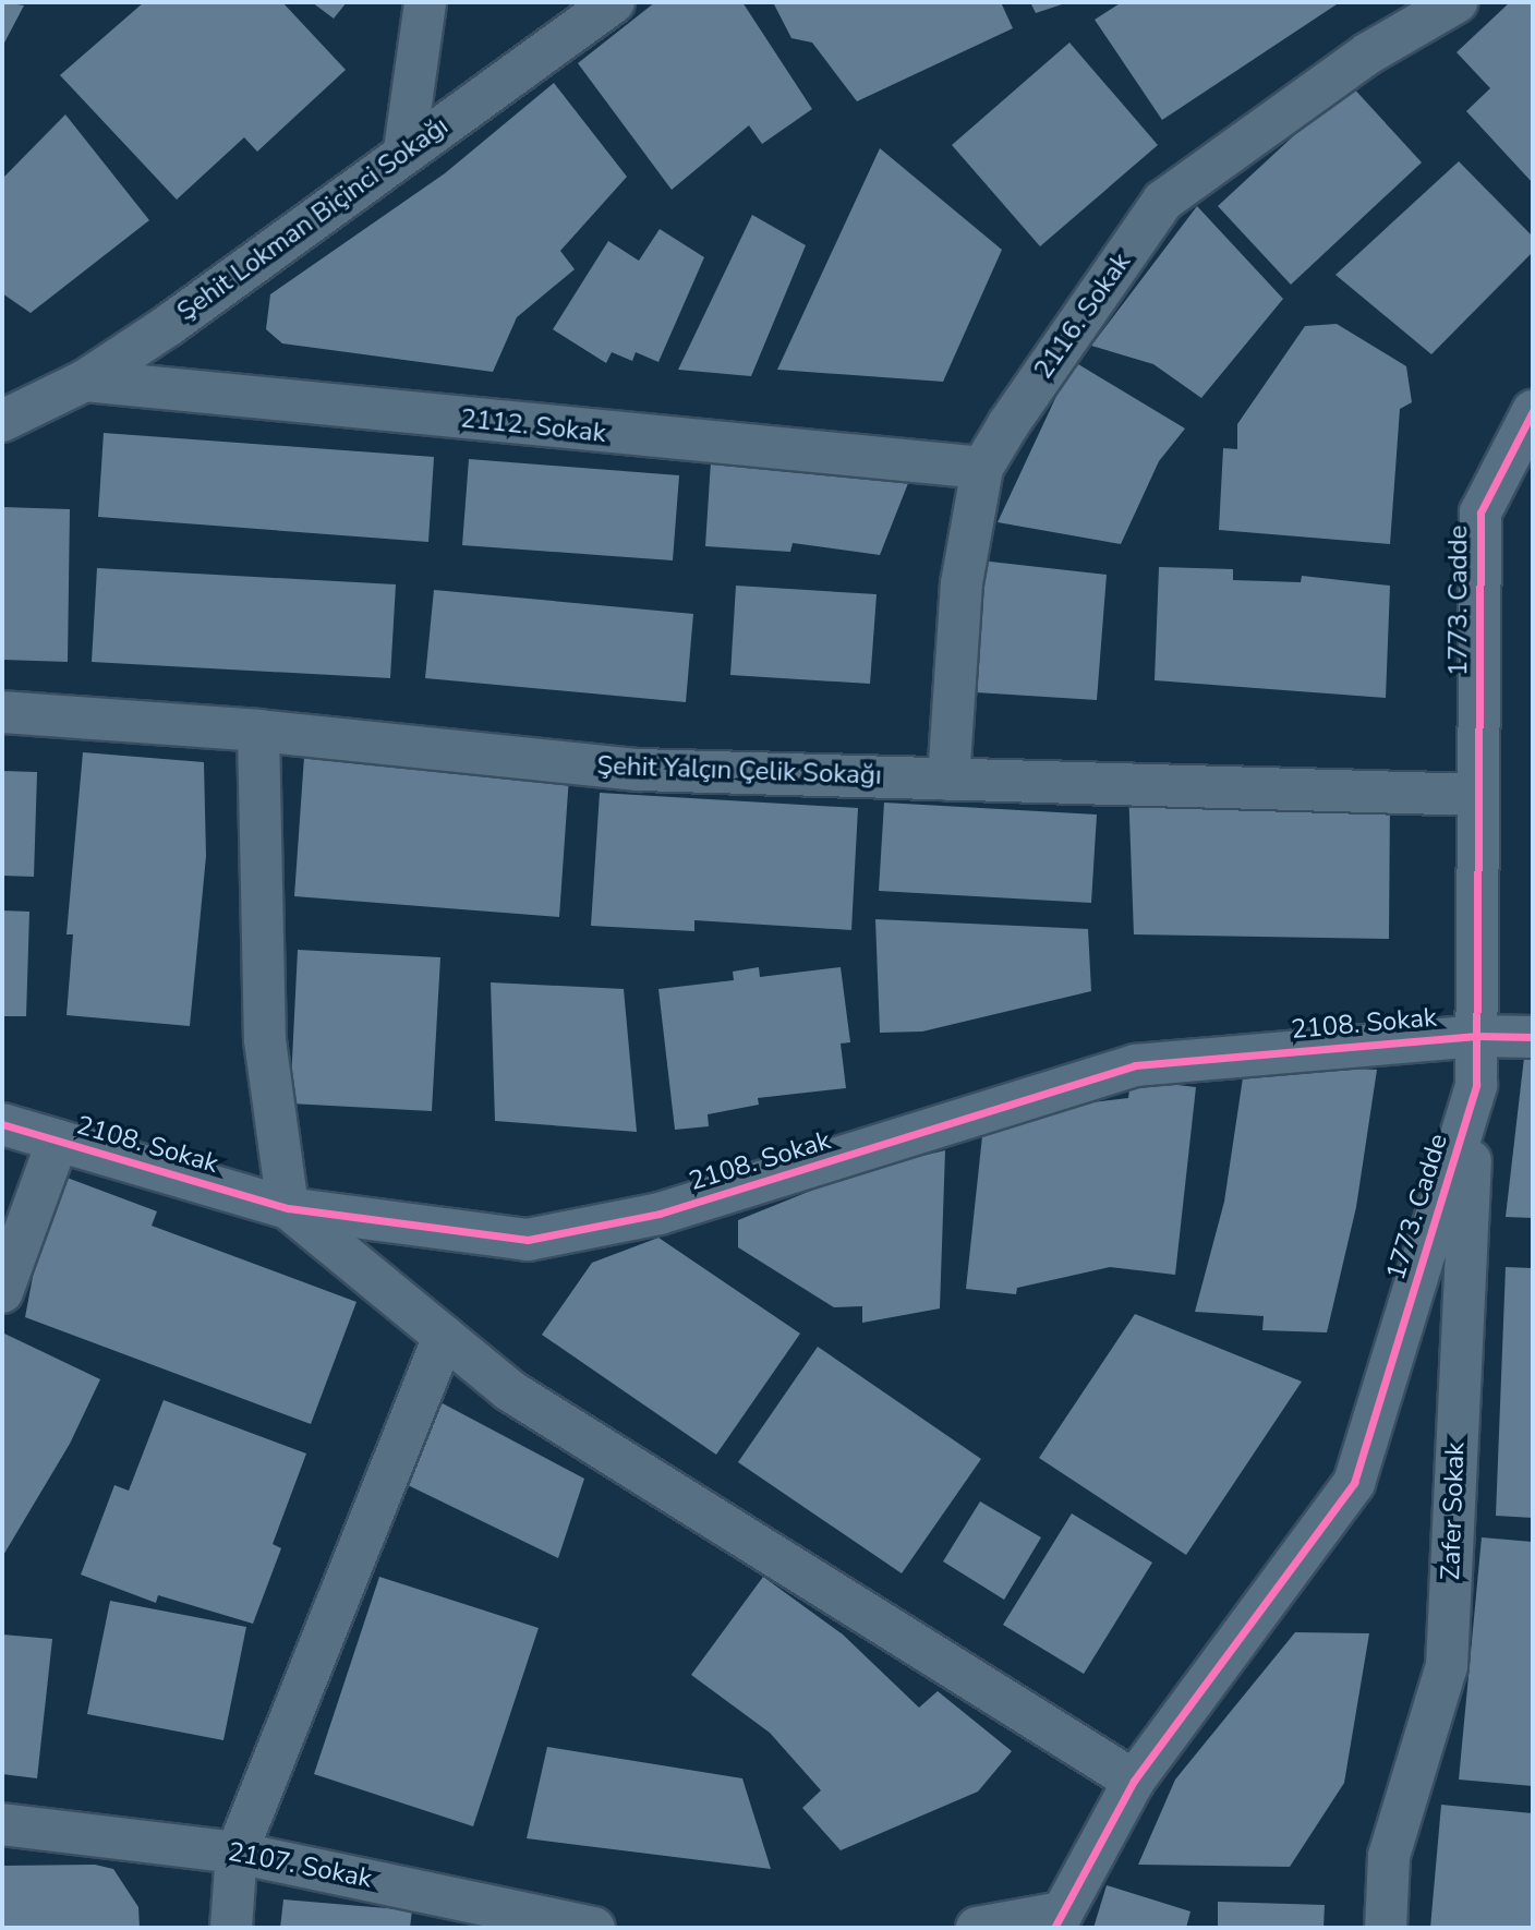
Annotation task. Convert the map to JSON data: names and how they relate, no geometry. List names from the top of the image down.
{
  "streets": {
    "street": [
      "Şehit Lokman Biçinci Sokağı",
      "2116. Sokak",
      "2112. Sokak",
      "1773. Cadde",
      "Şehit Yalçın Çelik Sokağı",
      "2108. Sokak",
      "Zafer Sokak",
      "2107. Sokak"
    ]
  },
  "crossings": [
    ["Şehit Lokman Biçinci Sokağı", "2112. Sokak"],
    ["2116. Sokak", "2112. Sokak"],
    ["2116. Sokak", "Şehit Yalçın Çelik Sokağı"],
    ["1773. Cadde", "Şehit Yalçın Çelik Sokağı"],
    ["1773. Cadde", "2108. Sokak"],
    ["1773. Cadde", "Zafer Sokak"]
  ]
}
